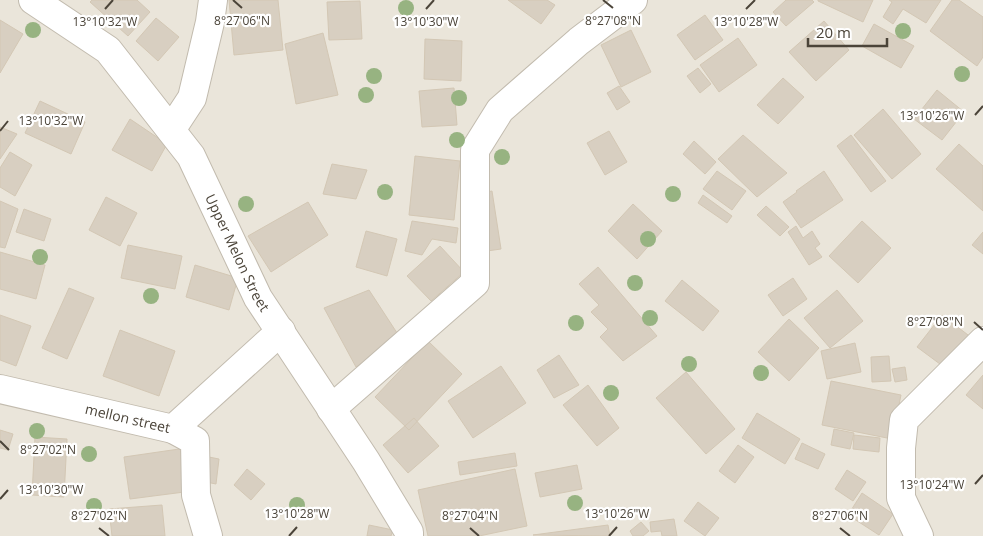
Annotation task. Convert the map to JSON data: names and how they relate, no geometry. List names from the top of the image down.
{
  "streets": {
    "street": ["Upper Melon Street", "mellon street"]
  },
  "crossings": [
    ["Upper Melon Street", "mellon street"]
  ],
  "scale_bar": "20 m",
  "coordinates": [
    "8°27'06\"N",
    "8°27'08\"N",
    "13°10'30\"W",
    "13°10'32\"W",
    "13°10'28\"W",
    "13°10'26\"W",
    "8°27'02\"N",
    "13°10'24\"W",
    "8°27'04\"N"
  ]
}
